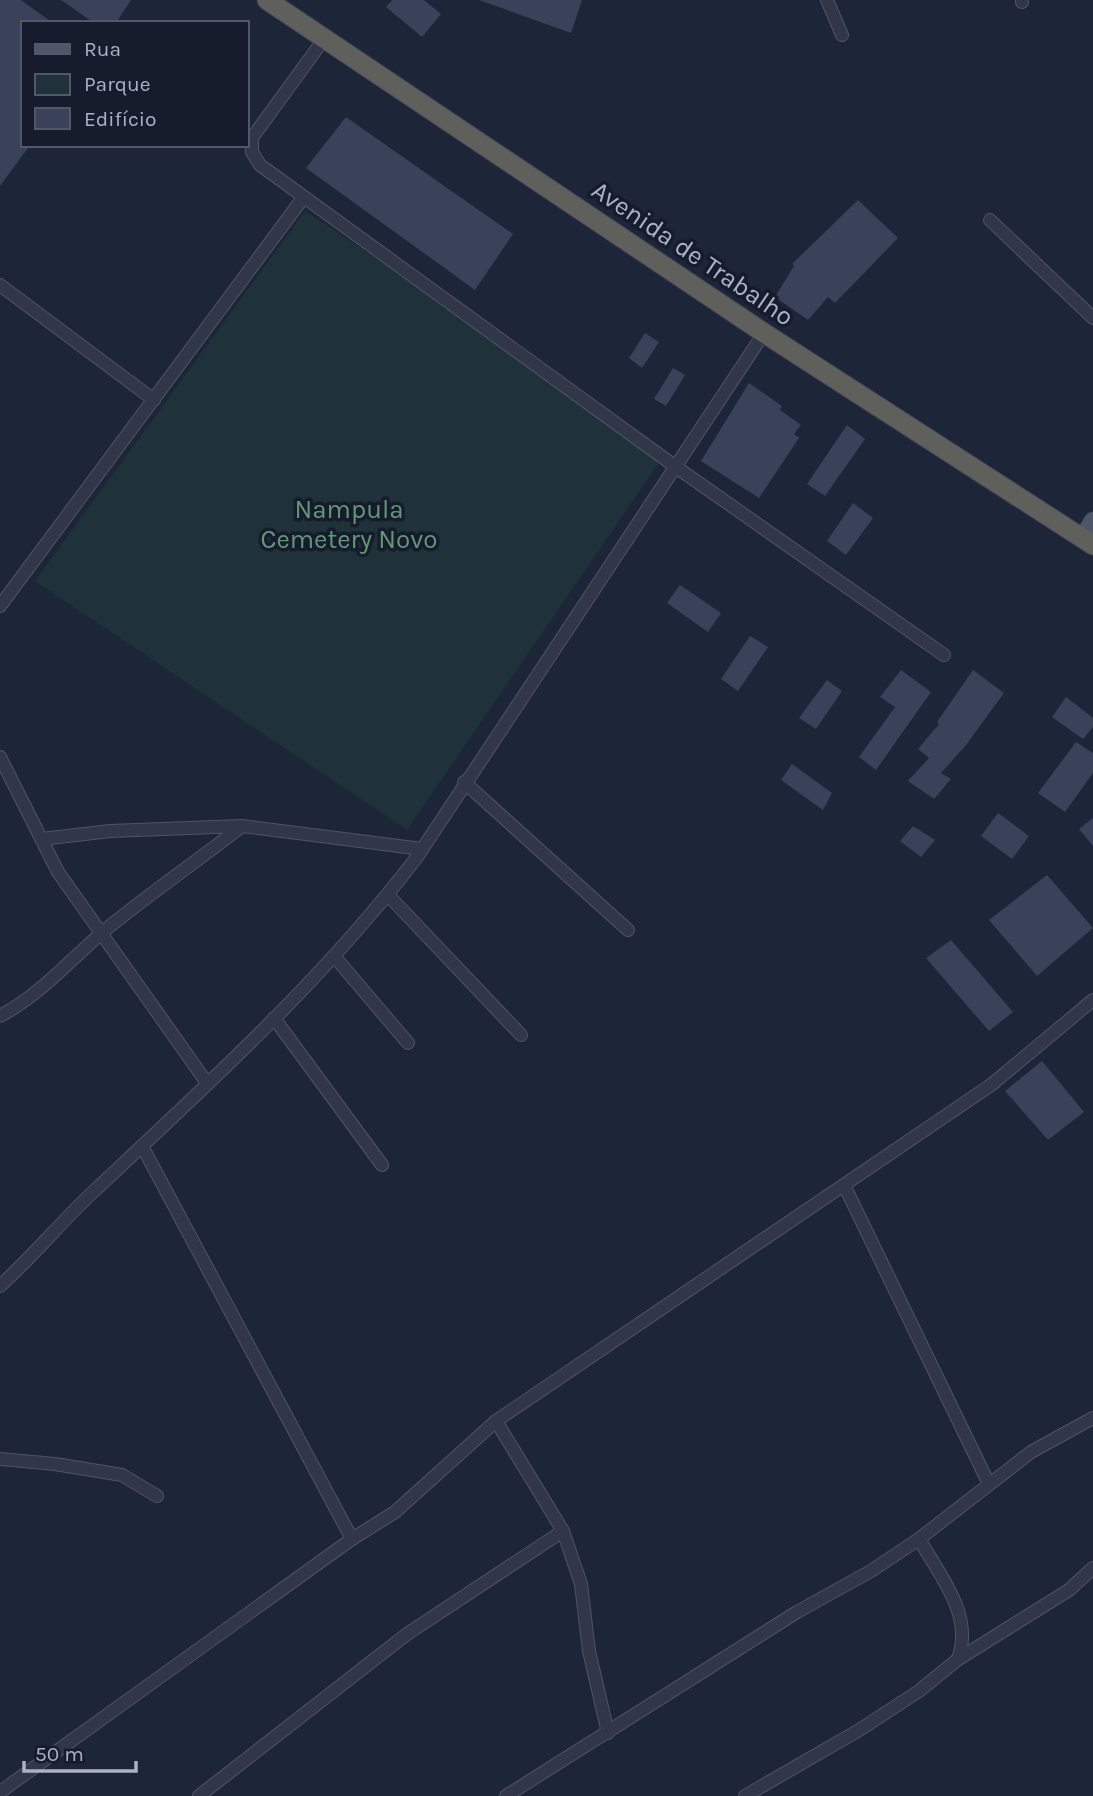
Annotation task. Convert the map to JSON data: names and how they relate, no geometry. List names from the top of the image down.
{
  "streets": {
    "highway": ["Avenida de Trabalho"]
  },
  "parks": ["Nampula Cemetery Novo"],
  "legend": ["Rua", "Parque", "Edifício"],
  "scale_bar": "50 m"
}
